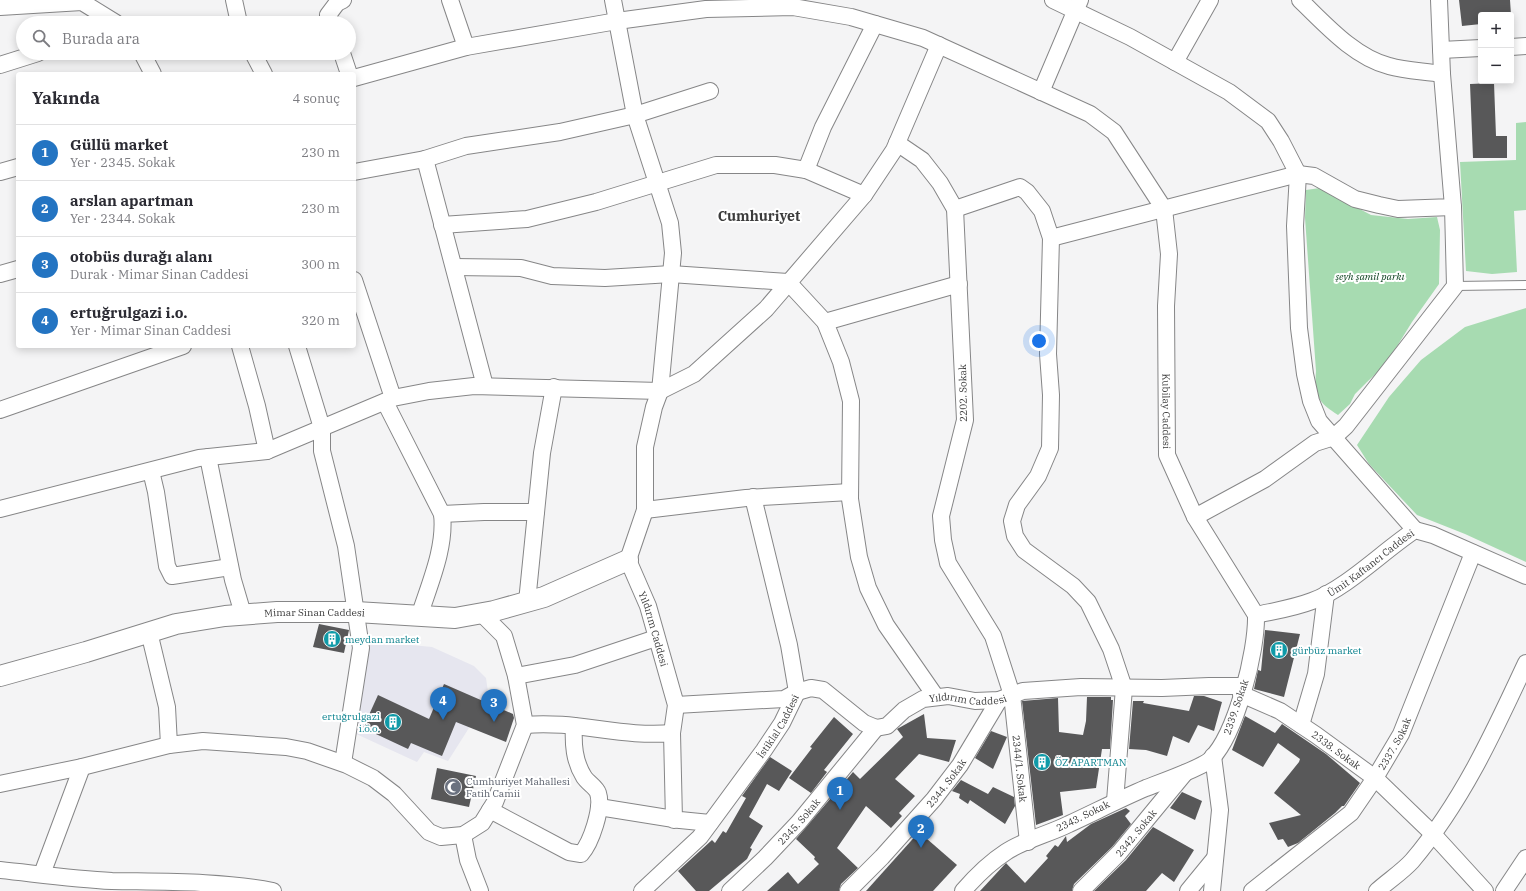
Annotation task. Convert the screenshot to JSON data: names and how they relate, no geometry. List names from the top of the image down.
{
  "streets": {
    "street": [
      "2202. Sokak",
      "Kubilay Caddesi",
      "Ümit Kaftancı Caddesi",
      "Mimar Sinan Caddesi",
      "Yıldırım Caddesi",
      "2339. Sokak",
      "İstiklal Caddesi",
      "2337. Sokak",
      "2338. Sokak",
      "2344/1. Sokak",
      "2344. Sokak",
      "2343. Sokak",
      "2345. Sokak",
      "2342. Sokak"
    ]
  },
  "crossings": [
    ["2202. Sokak", "Yıldırım Caddesi"],
    ["2202. Sokak", "2344/1. Sokak"],
    ["2202. Sokak", "2344. Sokak"],
    ["Kubilay Caddesi", "Ümit Kaftancı Caddesi"],
    ["Kubilay Caddesi", "2339. Sokak"],
    ["Ümit Kaftancı Caddesi", "2339. Sokak"],
    ["Ümit Kaftancı Caddesi", "2337. Sokak"],
    ["Mimar Sinan Caddesi", "Yıldırım Caddesi"],
    ["Yıldırım Caddesi", "2339. Sokak"],
    ["Yıldırım Caddesi", "2338. Sokak"],
    ["Yıldırım Caddesi", "2344/1. Sokak"],
    ["Yıldırım Caddesi", "2344. Sokak"],
    ["Yıldırım Caddesi", "2345. Sokak"],
    ["2339. Sokak", "2338. Sokak"],
    ["2339. Sokak", "2343. Sokak"],
    ["2337. Sokak", "2338. Sokak"],
    ["2344/1. Sokak", "2344. Sokak"],
    ["2344/1. Sokak", "2343. Sokak"],
    ["2343. Sokak", "2342. Sokak"]
  ],
  "districts": ["Cumhuriyet"],
  "parks": ["şeyh şamil parkı"],
  "places": {
    "building": [
      "meydan market",
      "gürbüz market",
      "ertuğrulgazi i.ö.o.",
      "ÖZ APARTMAN"
    ],
    "mosque": ["Cumhuriyet Mahallesi Fatih Camii"]
  },
  "page": {
    "map_buttons": ["+", "−"],
    "search": "Burada ara",
    "heading": ["Yakında", "4 sonuç"],
    "list": [
      {
        "mark": "1",
        "name": "Güllü market",
        "note": "Yer · 2345. Sokak",
        "value": "230 m"
      },
      {
        "mark": "2",
        "name": "arslan apartman",
        "note": "Yer · 2344. Sokak",
        "value": "230 m"
      },
      {
        "mark": "3",
        "name": "otobüs durağı alanı",
        "note": "Durak · Mimar Sinan Caddesi",
        "value": "300 m"
      },
      {
        "mark": "4",
        "name": "ertuğrulgazi i.o.",
        "note": "Yer · Mimar Sinan Caddesi",
        "value": "320 m"
      }
    ],
    "pins": [
      "4",
      "3",
      "1",
      "2"
    ]
  }
}
